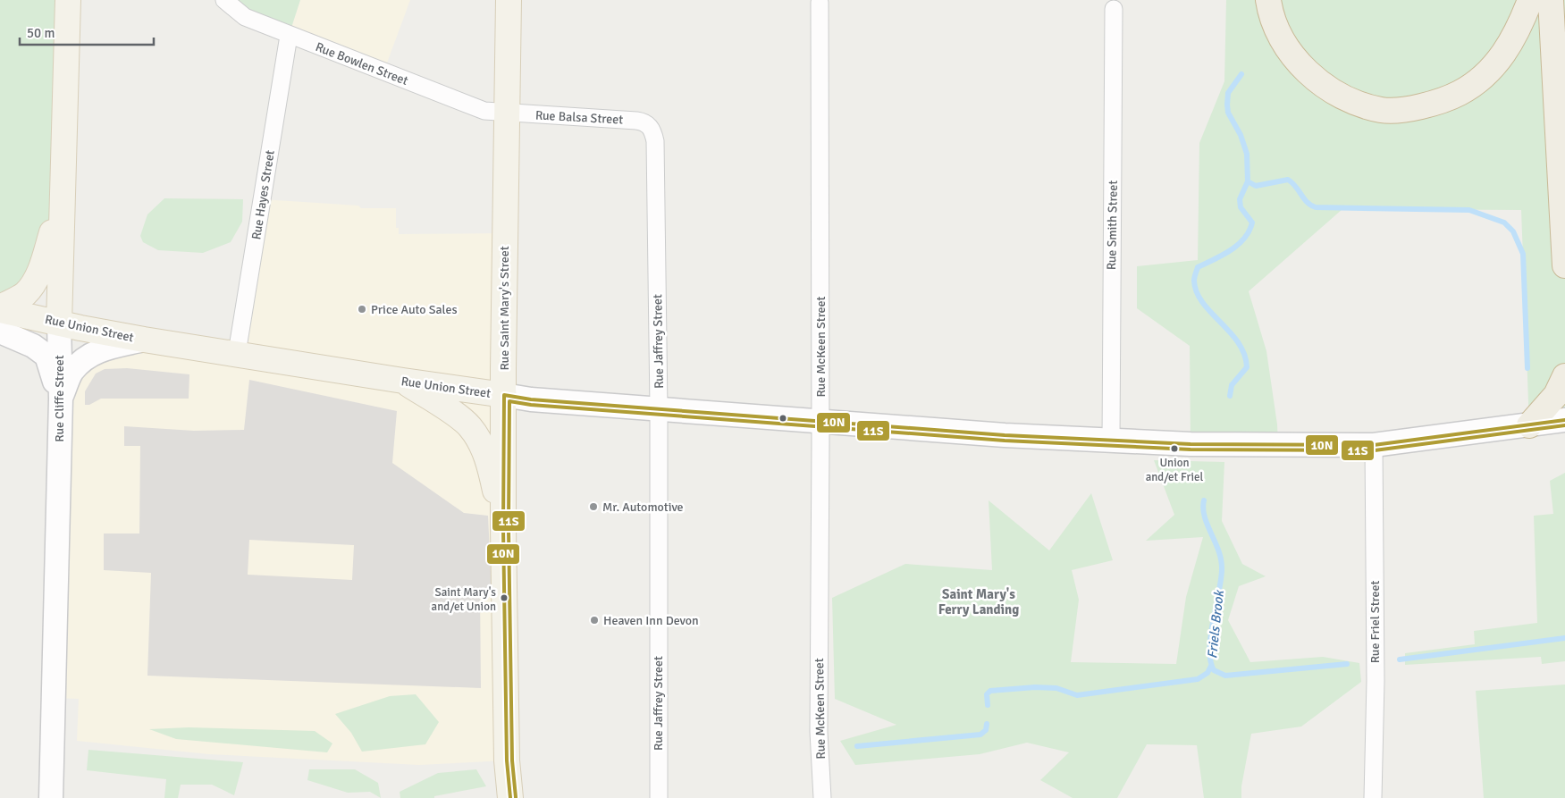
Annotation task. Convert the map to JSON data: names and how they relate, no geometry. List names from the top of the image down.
{
  "streets": {
    "main road": ["Rue Saint Mary's Street", "Rue Union Street", "Rue Cliffe Street"],
    "street": [
      "Rue Bowlen Street",
      "Rue Balsa Street",
      "Rue Hayes Street",
      "Rue Smith Street",
      "Rue Jaffrey Street",
      "Rue McKeen Street",
      "Rue Friel Street"
    ]
  },
  "crossings": [
    ["Rue Bowlen Street", "Rue Balsa Street"],
    ["Rue Bowlen Street", "Rue Hayes Street"],
    ["Rue Bowlen Street", "Rue Saint Mary's Street"],
    ["Rue Balsa Street", "Rue Saint Mary's Street"],
    ["Rue Balsa Street", "Rue Jaffrey Street"],
    ["Rue Hayes Street", "Rue Union Street"],
    ["Rue Smith Street", "Rue Union Street"],
    ["Rue Saint Mary's Street", "Rue Union Street"],
    ["Rue Union Street", "Rue Jaffrey Street"],
    ["Rue Union Street", "Rue McKeen Street"],
    ["Rue Union Street", "Rue Cliffe Street"],
    ["Rue Union Street", "Rue Friel Street"]
  ],
  "districts": ["Saint Mary's Ferry Landing"],
  "water": ["Friels Brook"],
  "places": [
    "Price Auto Sales",
    "Union and/et Friel",
    "Mr. Automotive",
    "Saint Mary's and/et Union",
    "Heaven Inn Devon"
  ],
  "lines": ["transit line 10N", "transit line 11S"],
  "scale_bar": "50 m"
}
